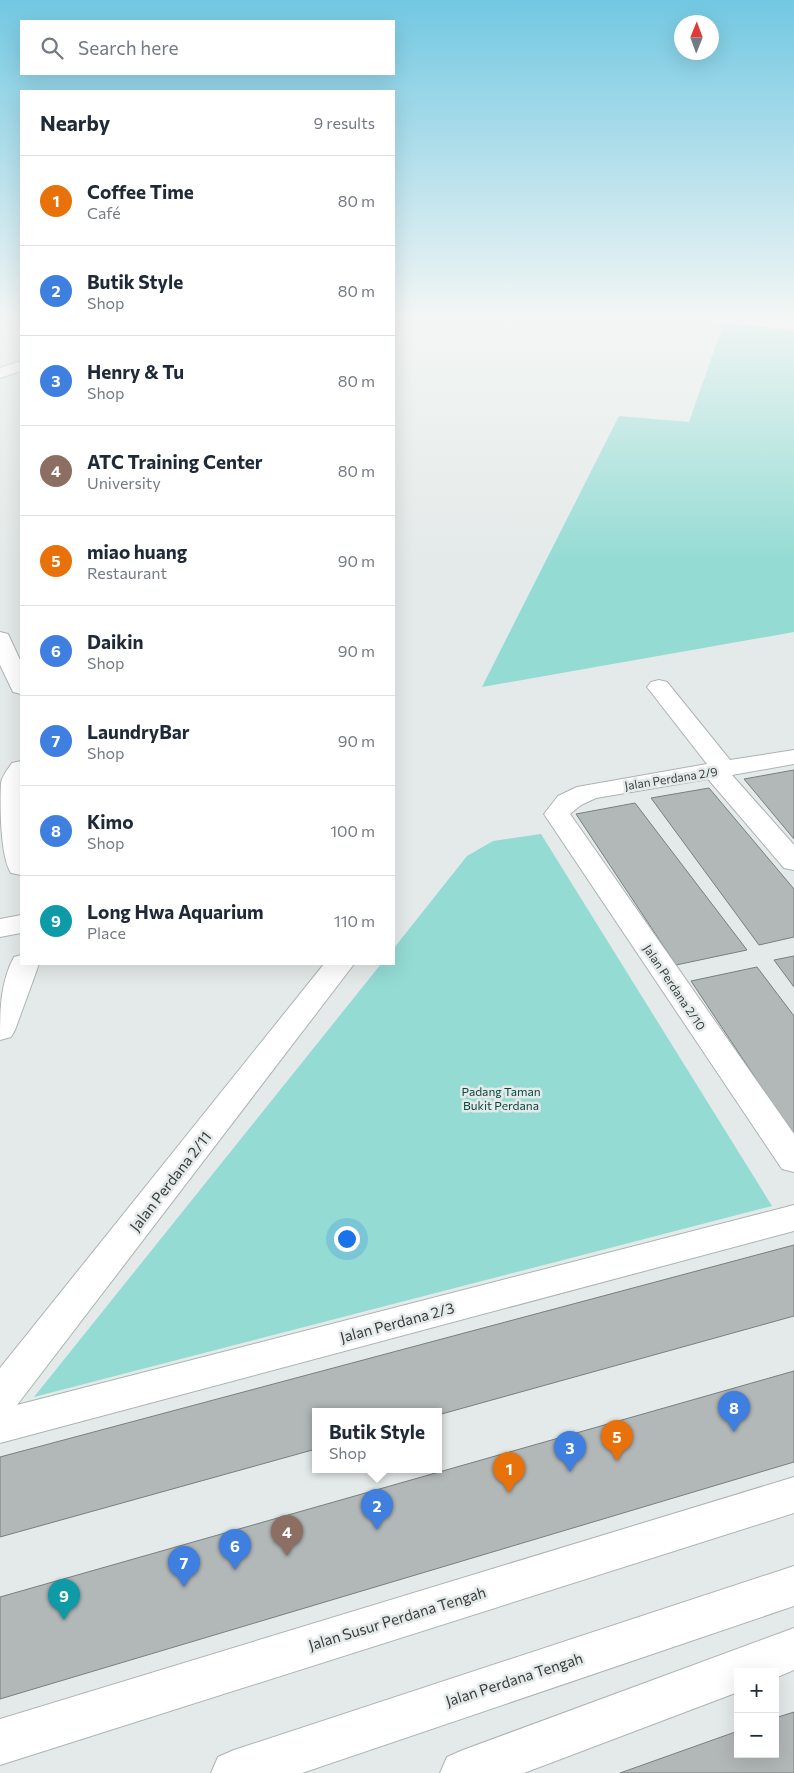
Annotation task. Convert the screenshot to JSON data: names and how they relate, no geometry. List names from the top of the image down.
{
  "streets": {
    "street": [
      "Jalan Perdana 2/9",
      "Jalan Perdana 2/10",
      "Jalan Perdana 2/11",
      "Jalan Perdana 2/3",
      "Jalan Susur Perdana Tengah",
      "Jalan Perdana Tengah"
    ]
  },
  "crossings": [
    ["Jalan Perdana 2/9", "Jalan Perdana 2/10"]
  ],
  "parks": ["Padang Taman Bukit Perdana"],
  "north": "top",
  "page": {
    "search": "Search here",
    "heading": ["Nearby", "9 results"],
    "list": [
      {
        "mark": "1",
        "name": "Coffee Time",
        "note": "Café",
        "value": "80 m"
      },
      {
        "mark": "2",
        "name": "Butik Style",
        "note": "Shop",
        "value": "80 m"
      },
      {
        "mark": "3",
        "name": "Henry & Tu",
        "note": "Shop",
        "value": "80 m"
      },
      {
        "mark": "4",
        "name": "ATC Training Center",
        "note": "University",
        "value": "80 m"
      },
      {
        "mark": "5",
        "name": "miao huang",
        "note": "Restaurant",
        "value": "90 m"
      },
      {
        "mark": "6",
        "name": "Daikin",
        "note": "Shop",
        "value": "90 m"
      },
      {
        "mark": "7",
        "name": "LaundryBar",
        "note": "Shop",
        "value": "90 m"
      },
      {
        "mark": "8",
        "name": "Kimo",
        "note": "Shop",
        "value": "100 m"
      },
      {
        "mark": "9",
        "name": "Long Hwa Aquarium",
        "note": "Place",
        "value": "110 m"
      }
    ],
    "pins": [
      "8",
      "5",
      "3",
      "1",
      "2",
      "4",
      "6",
      "7",
      "9"
    ],
    "popup": ["Butik Style", "Shop"],
    "map_buttons": ["+", "−"]
  }
}
